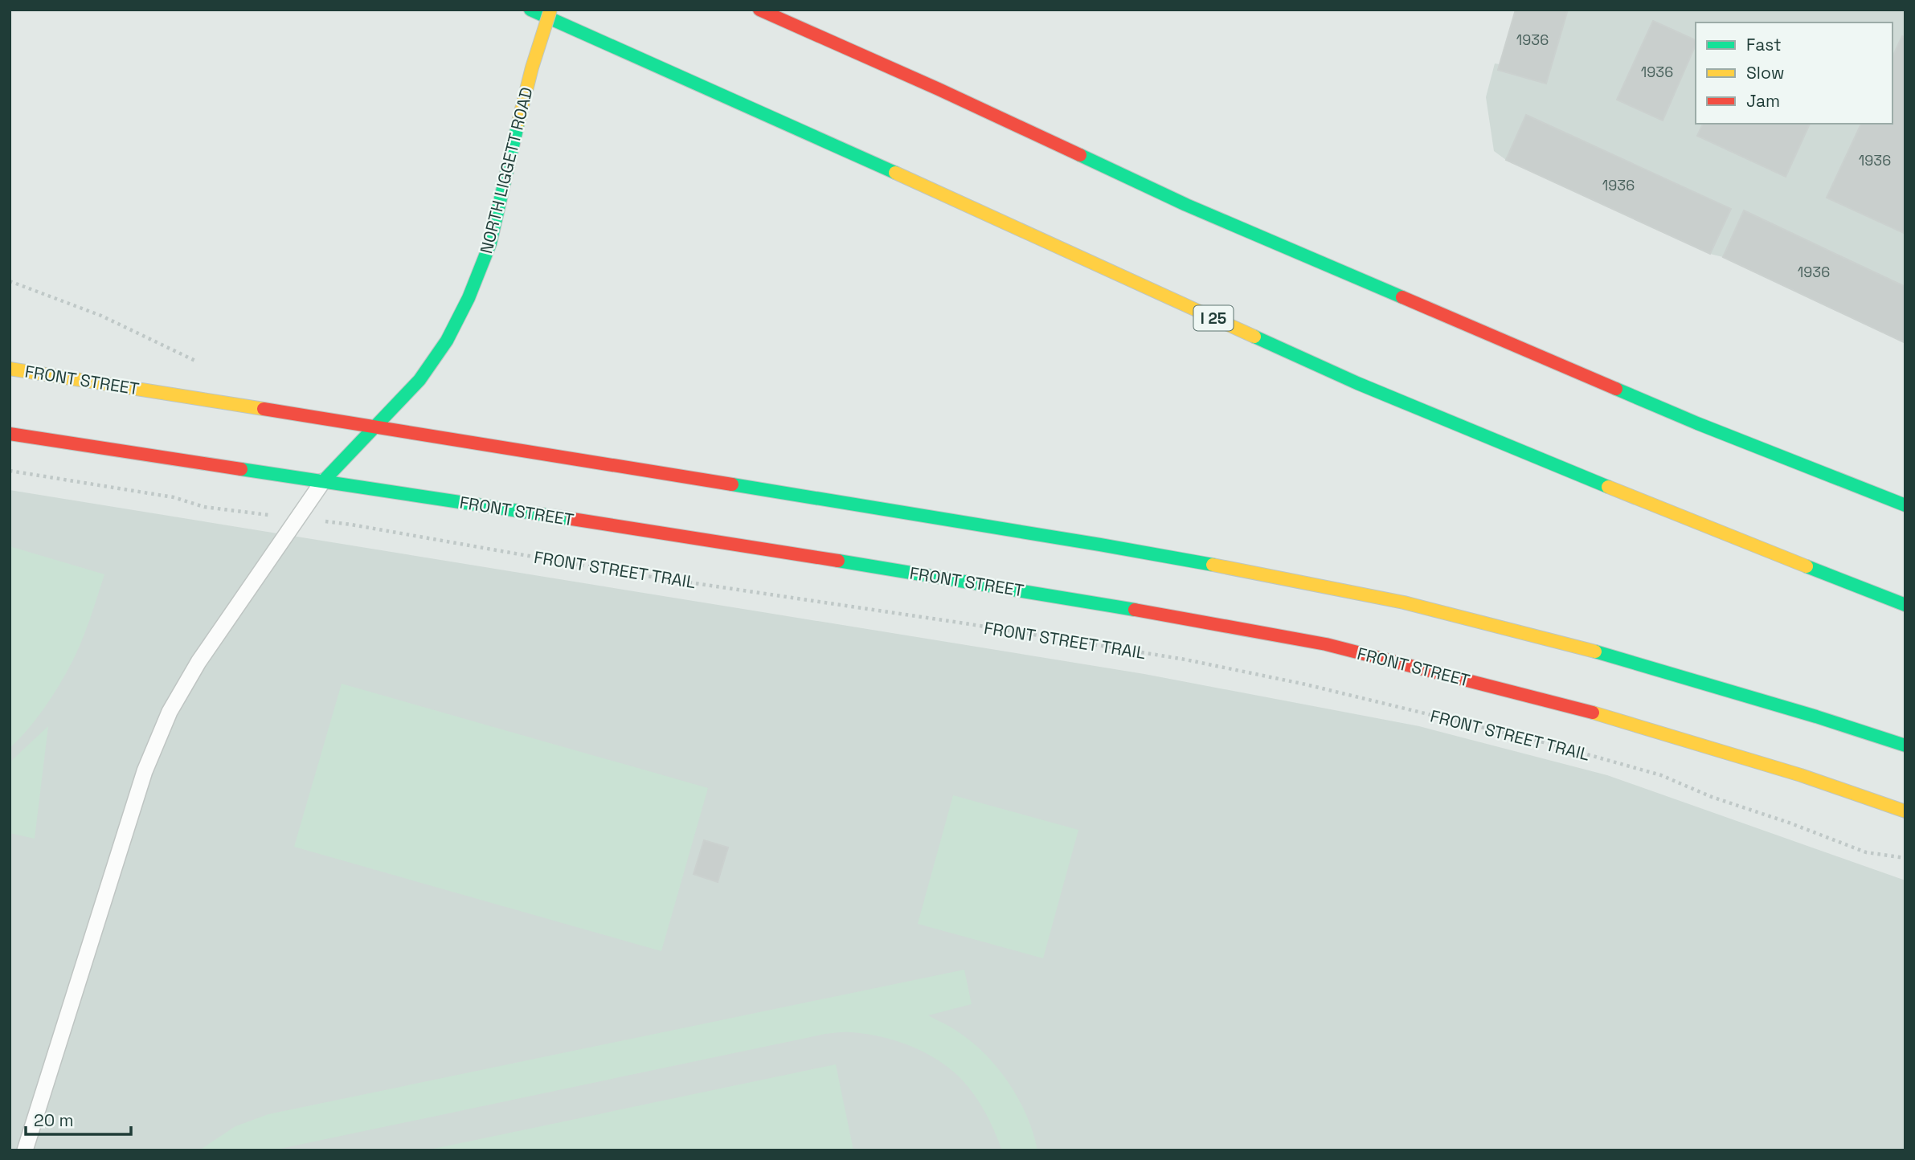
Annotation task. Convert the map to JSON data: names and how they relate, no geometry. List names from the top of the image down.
{
  "streets": {
    "main road": ["NORTH LIGGETT ROAD", "I 25", "FRONT STREET"],
    "path": ["FRONT STREET TRAIL"]
  },
  "crossings": [
    ["NORTH LIGGETT ROAD", "FRONT STREET"]
  ],
  "house_numbers": [
    "1936",
    "1936",
    "1936",
    "1936",
    "1936"
  ],
  "legend": ["Fast", "Slow", "Jam"],
  "scale_bar": "20 m"
}
